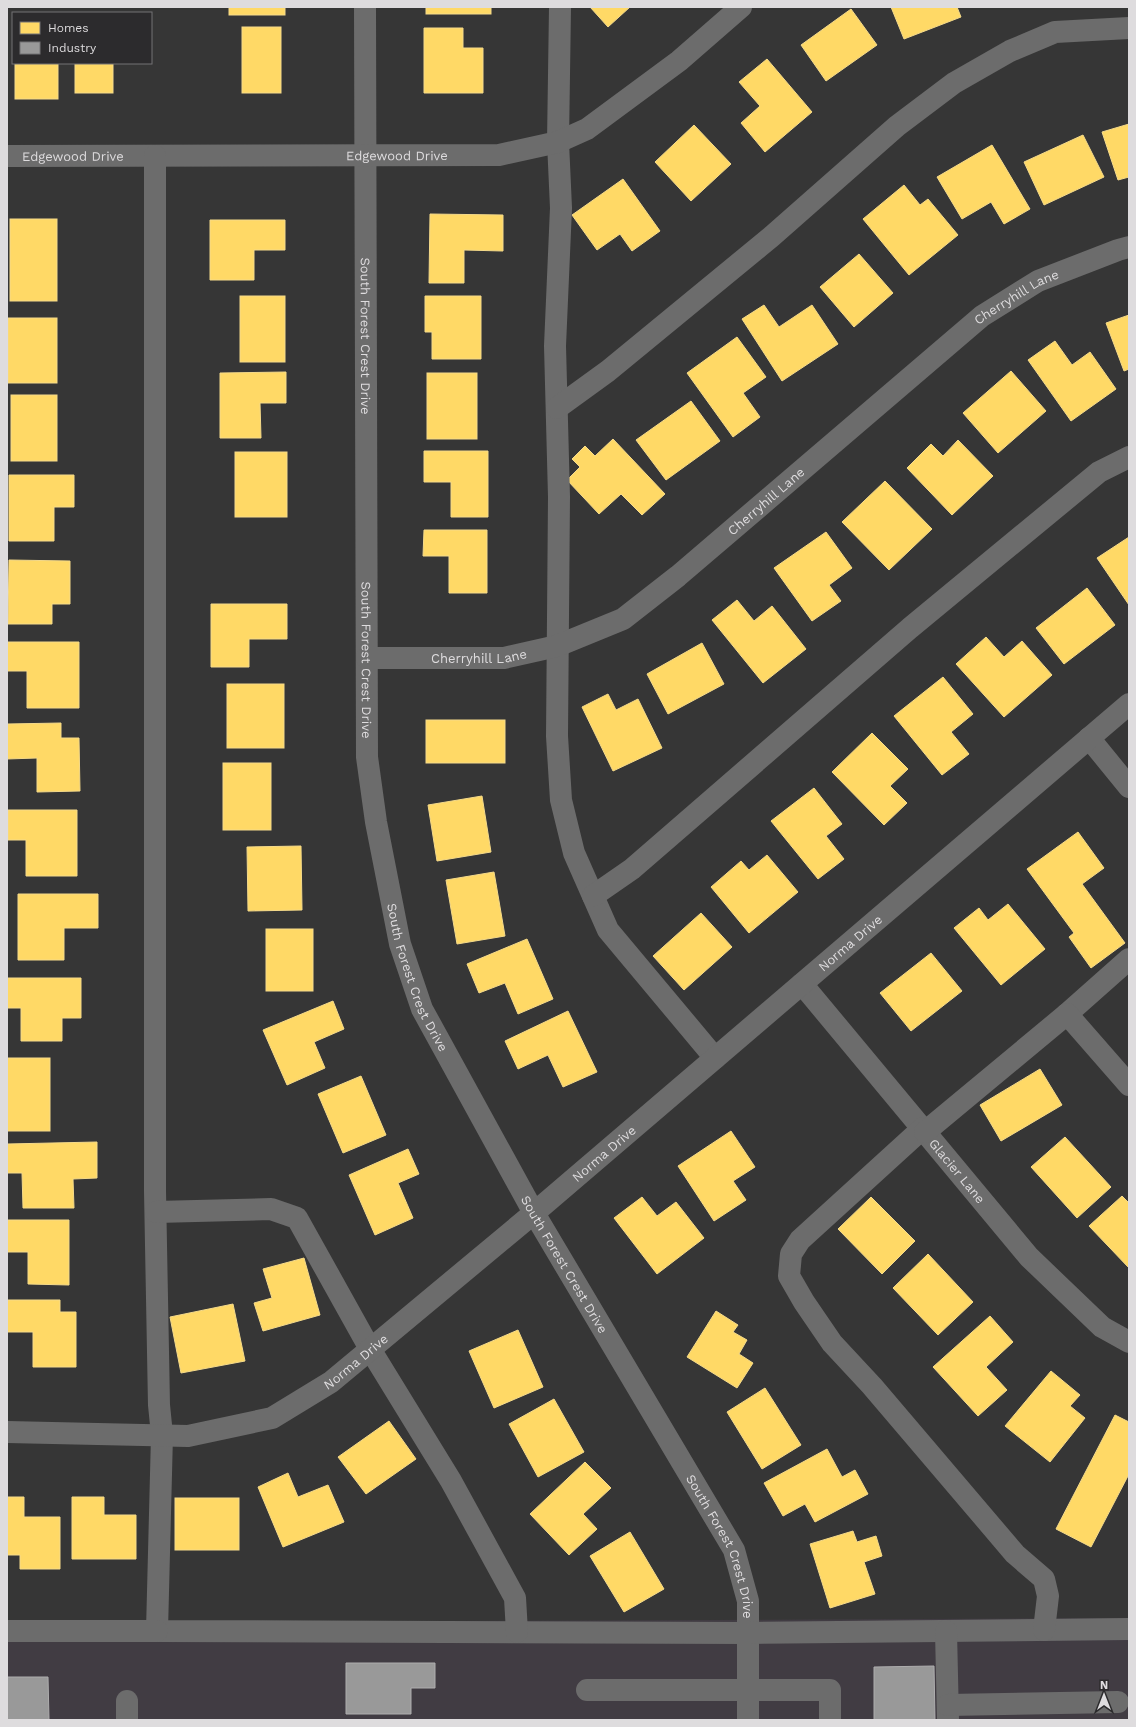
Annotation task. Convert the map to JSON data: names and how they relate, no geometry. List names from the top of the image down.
{
  "streets": {
    "street": [
      "Edgewood Drive",
      "Cherryhill Lane",
      "South Forest Crest Drive",
      "Norma Drive",
      "Glacier Lane"
    ]
  },
  "crossings": [
    ["Edgewood Drive", "South Forest Crest Drive"],
    ["Cherryhill Lane", "South Forest Crest Drive"],
    ["South Forest Crest Drive", "Norma Drive"],
    ["Norma Drive", "Glacier Lane"]
  ],
  "legend": ["Homes", "Industry"],
  "north": "top"
}
